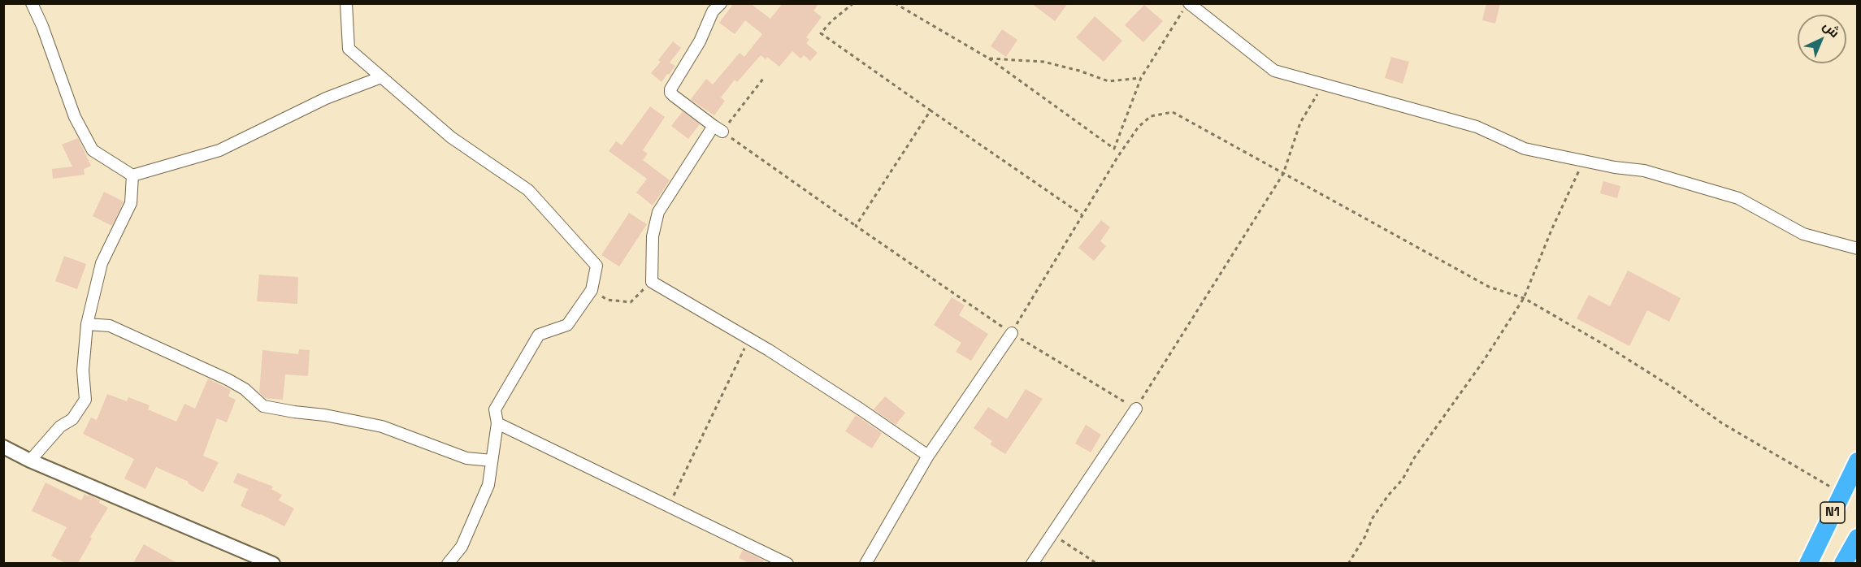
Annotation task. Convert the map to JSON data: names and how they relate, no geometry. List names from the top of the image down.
{
  "streets": {
    "highway": ["N1"]
  },
  "north": "top right"
}
